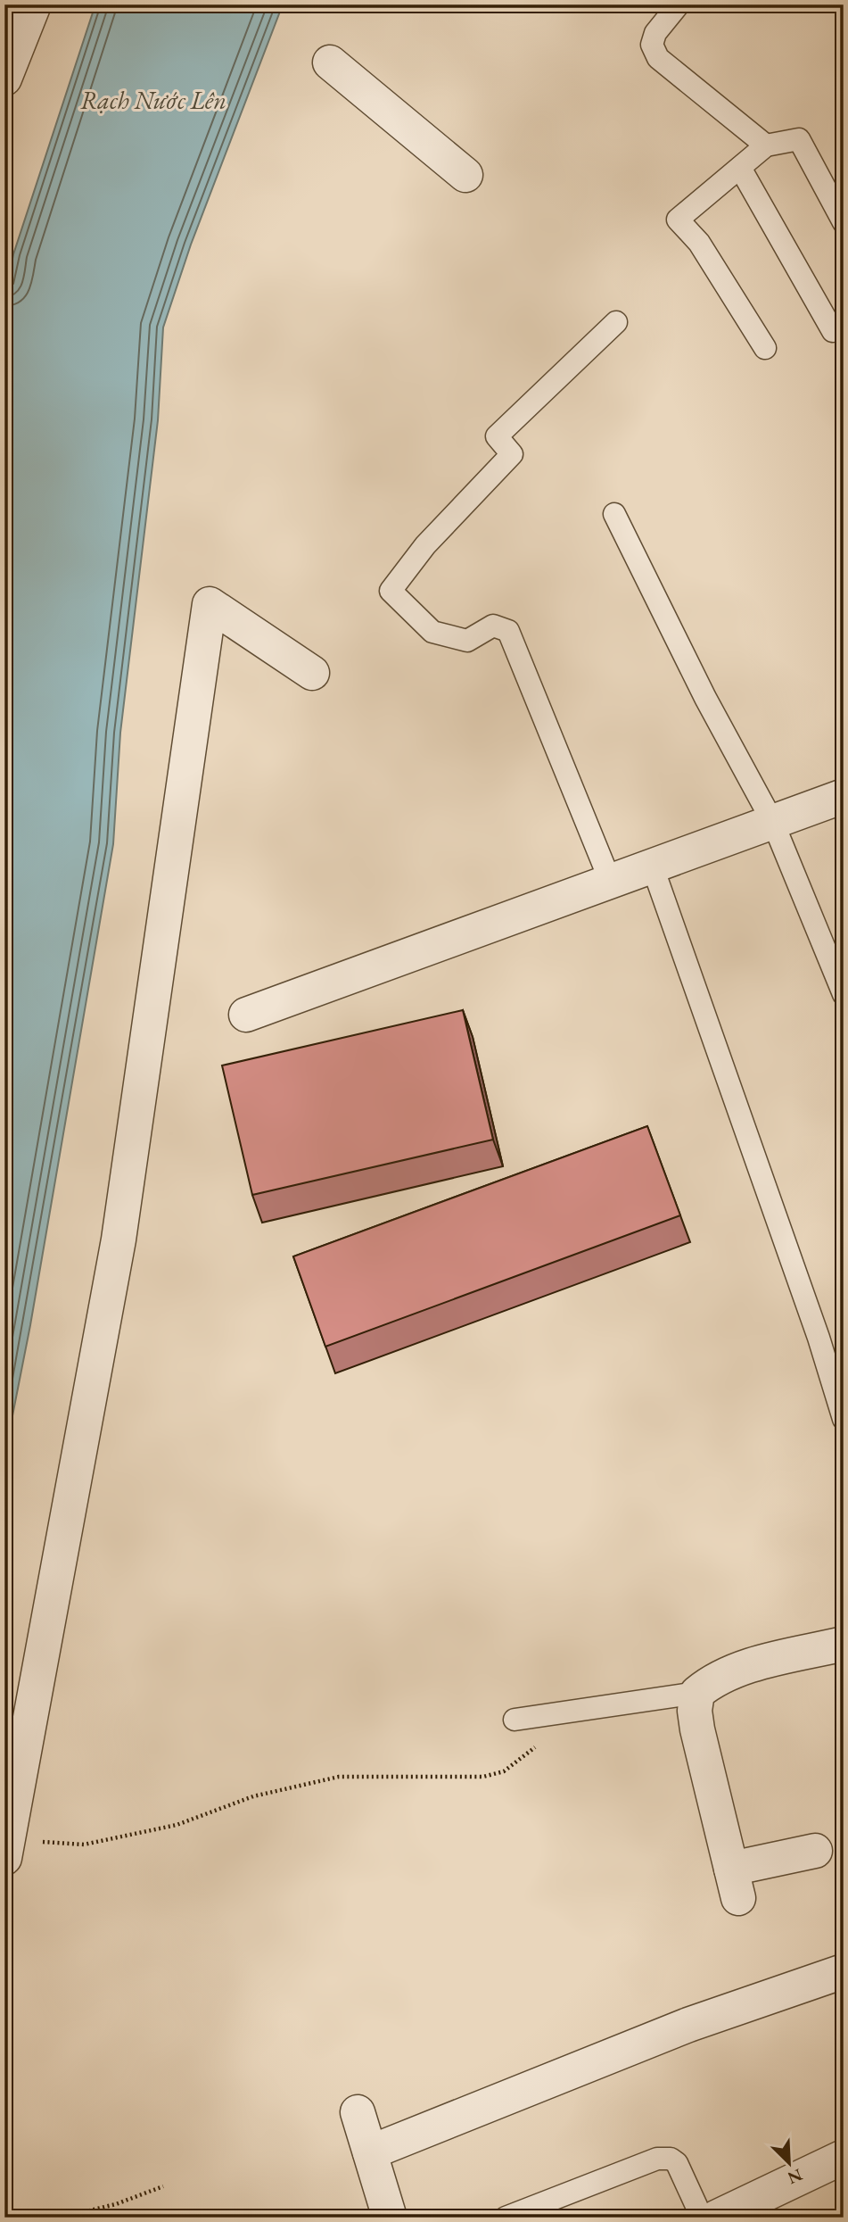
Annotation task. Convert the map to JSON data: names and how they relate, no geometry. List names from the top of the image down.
{
  "water": ["Rạch Nước Lên"],
  "north": "bottom right"
}
